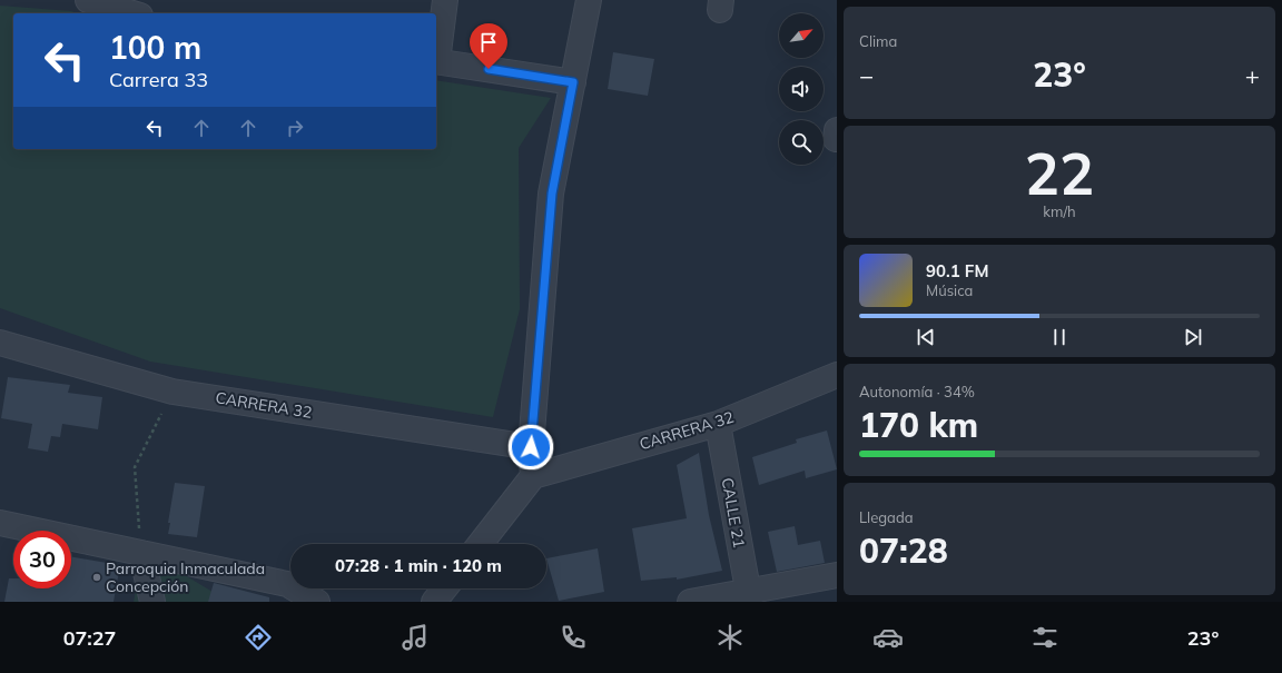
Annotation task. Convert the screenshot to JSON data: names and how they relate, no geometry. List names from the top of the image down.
{
  "streets": {
    "street": ["CARRERA 32", "CALLE 21"]
  },
  "crossings": [
    ["CARRERA 32", "CALLE 21"]
  ],
  "places": ["Parroquia Inmaculada Concepción"],
  "north": "top right",
  "page": {
    "tile": [
      "Clima",
      ["22", "km/h"],
      ["Autonomía · 34%", "170 km"],
      ["Llegada", "07:28"]
    ],
    "turn": ["100 m", "Carrera 33"],
    "heat": ["−", "23°", "+"],
    "song": ["90.1 FM", "Música"],
    "limit": "30",
    "trip": "07:28 · 1 min · 120 m",
    "tabs": ["07:27", "23°"]
  }
}
